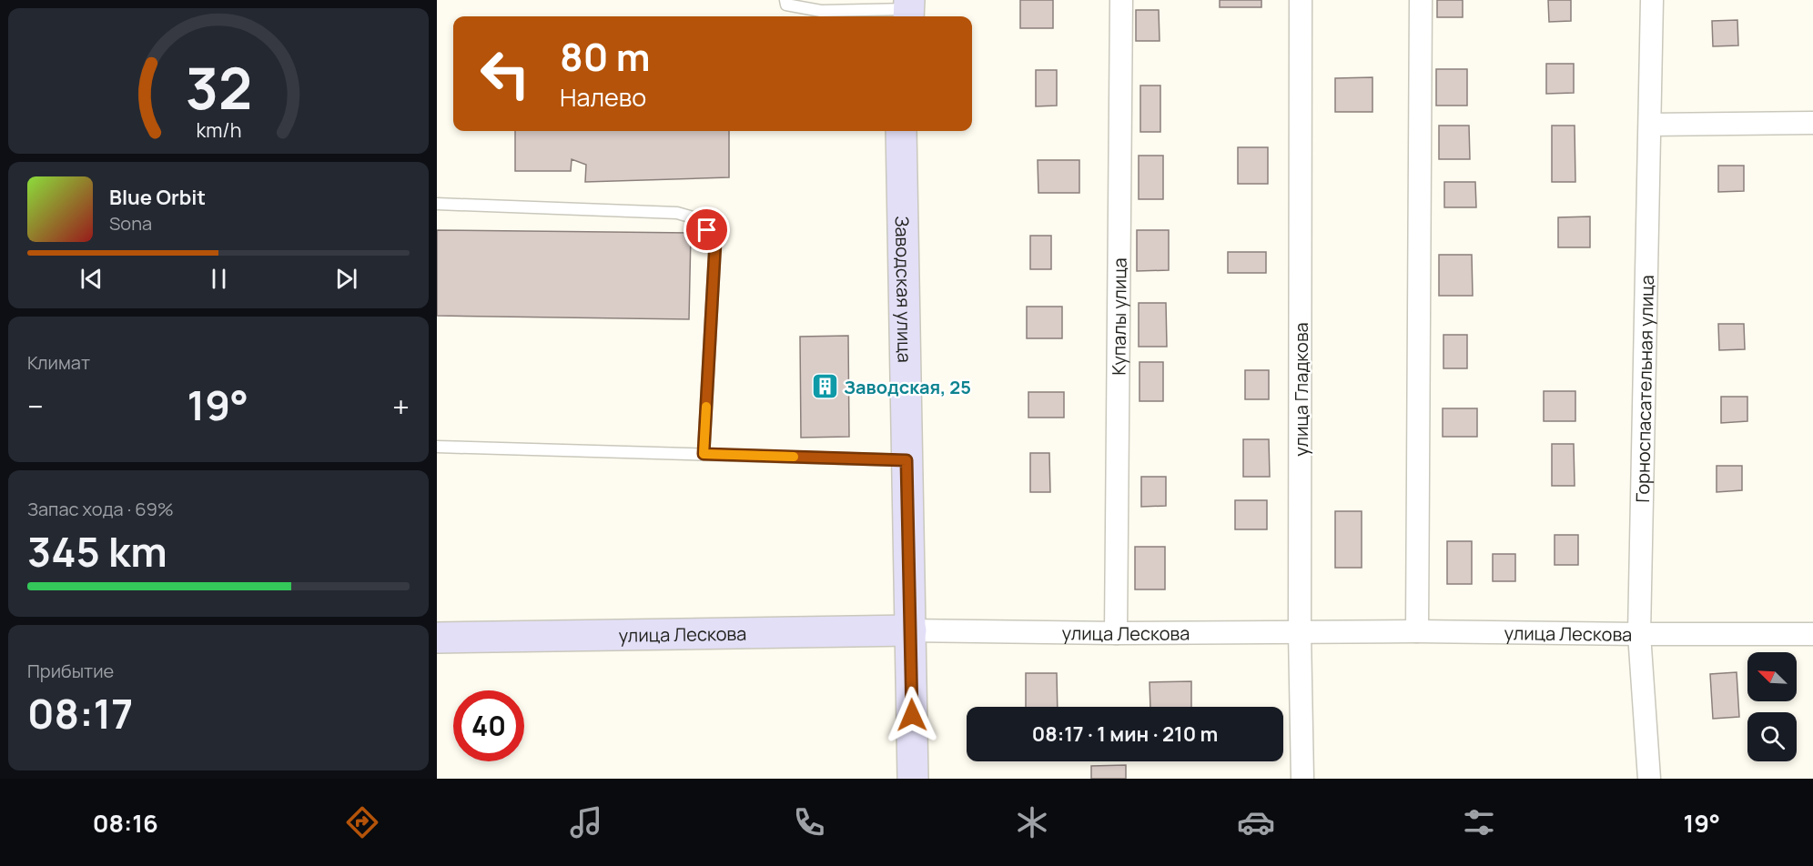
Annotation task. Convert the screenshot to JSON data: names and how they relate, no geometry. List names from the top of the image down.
{
  "streets": {
    "street": [
      "Заводская улица",
      "Купалы улица",
      "улица Гладкова",
      "Горноспасательная улица",
      "улица Лескова"
    ]
  },
  "crossings": [
    ["Заводская улица", "улица Лескова"],
    ["Купалы улица", "улица Лескова"],
    ["улица Гладкова", "улица Лескова"],
    ["Горноспасательная улица", "улица Лескова"]
  ],
  "places": {
    "building": ["Заводская, 25"]
  },
  "north": "top left",
  "page": {
    "turn": ["80 m", "Налево"],
    "song": ["Blue Orbit", "Sona"],
    "tile": [
      "Климат",
      ["Запас хода · 69%", "345 km"],
      ["Прибытие", "08:17"]
    ],
    "heat": ["−", "19°", "+"],
    "limit": "40",
    "trip": "08:17 · 1 мин · 210 m",
    "tabs": ["08:16", "19°"],
    "gauge": ["32", "km/h"]
  }
}
